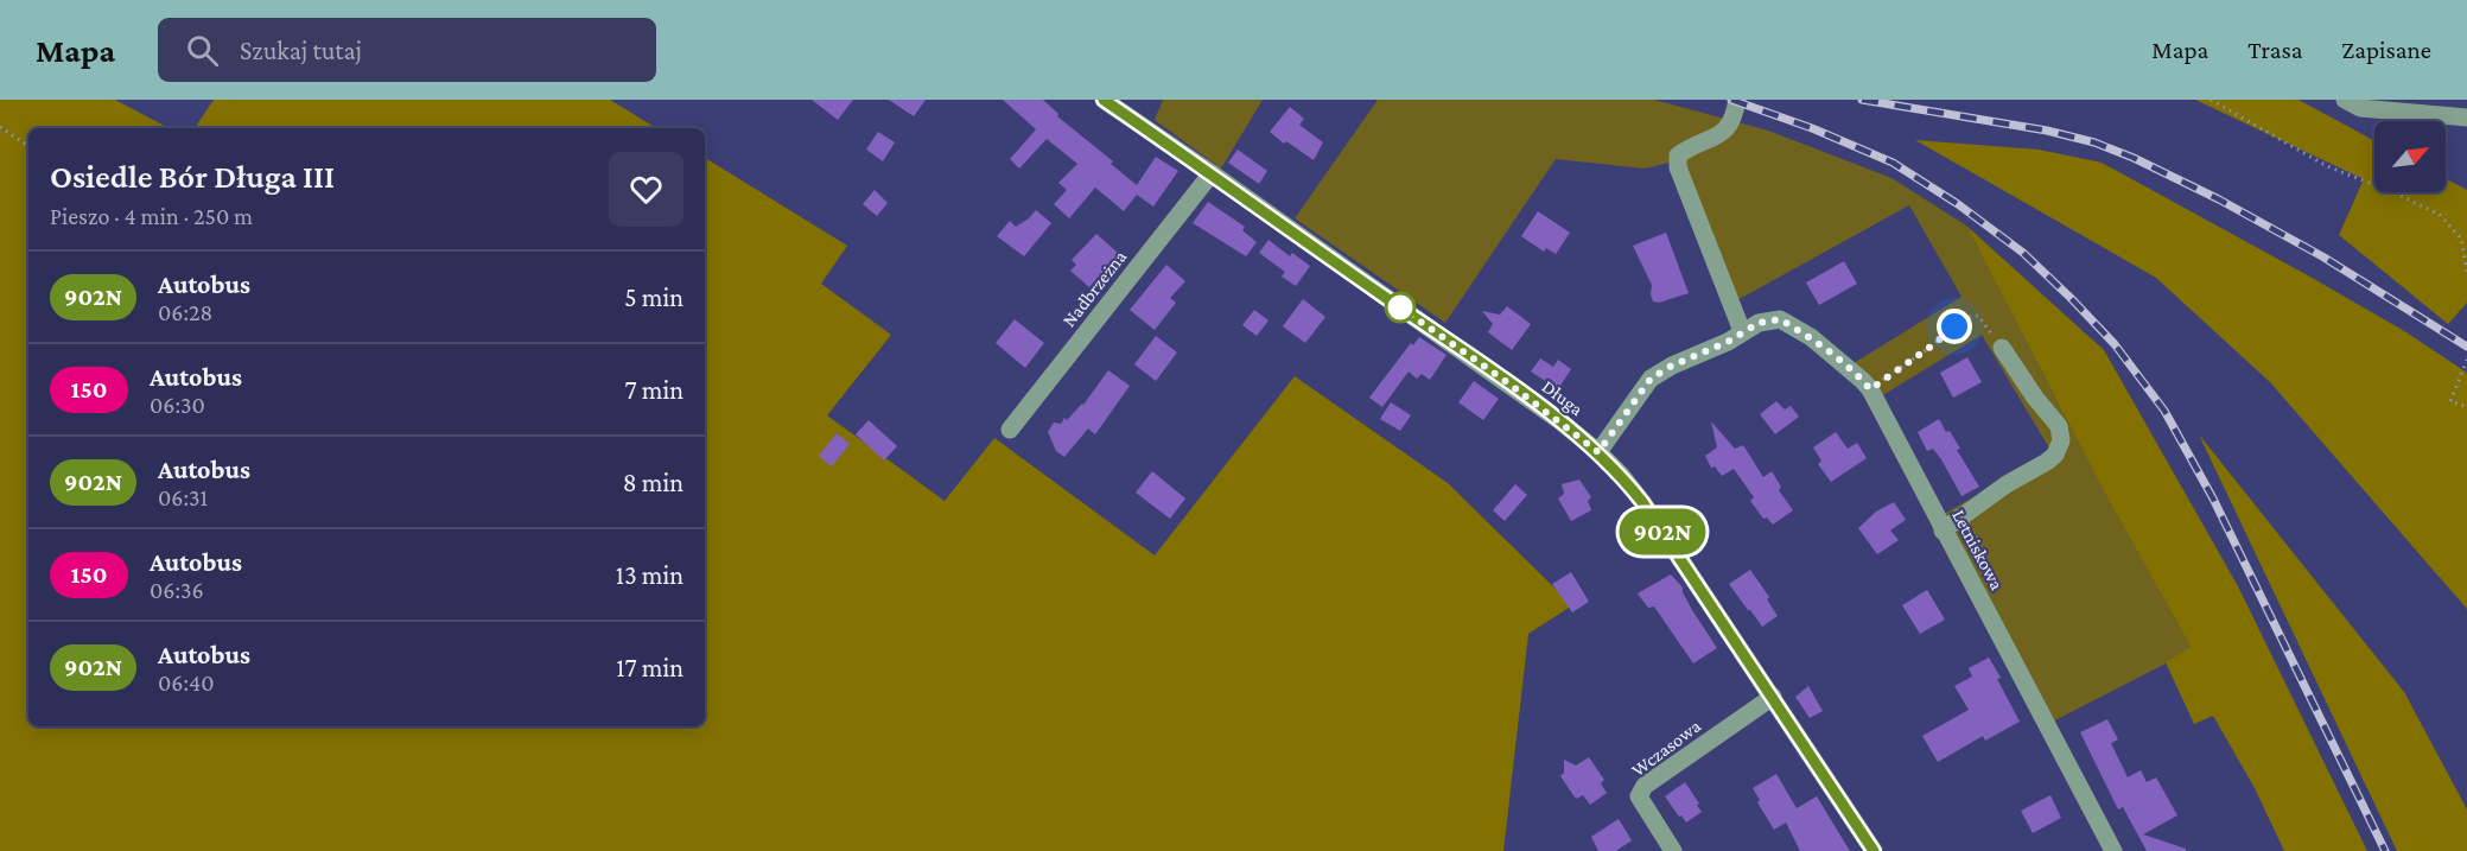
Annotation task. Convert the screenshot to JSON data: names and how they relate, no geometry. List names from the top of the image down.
{
  "streets": {
    "street": [
      "Nadbrzeżna",
      "Długa",
      "Letniskowa",
      "Wczasowa"
    ]
  },
  "crossings": [
    ["Nadbrzeżna", "Długa"],
    ["Długa", "Wczasowa"]
  ],
  "lines": ["bus line 902N"],
  "north": "top right",
  "page": {
    "header": "Mapa",
    "search": "Szukaj tutaj",
    "nav": ["Mapa", "Trasa", "Zapisane"],
    "on_map": "902N",
    "heading": ["Osiedle Bór Długa III", "Pieszo · 4 min · 250 m"],
    "list": [
      {
        "mark": "902N",
        "name": "Autobus",
        "note": "06:28",
        "value": "5 min"
      },
      {
        "mark": "150",
        "name": "Autobus",
        "note": "06:30",
        "value": "7 min"
      },
      {
        "mark": "902N",
        "name": "Autobus",
        "note": "06:31",
        "value": "8 min"
      },
      {
        "mark": "150",
        "name": "Autobus",
        "note": "06:36",
        "value": "13 min"
      },
      {
        "mark": "902N",
        "name": "Autobus",
        "note": "06:40",
        "value": "17 min"
      }
    ]
  }
}
